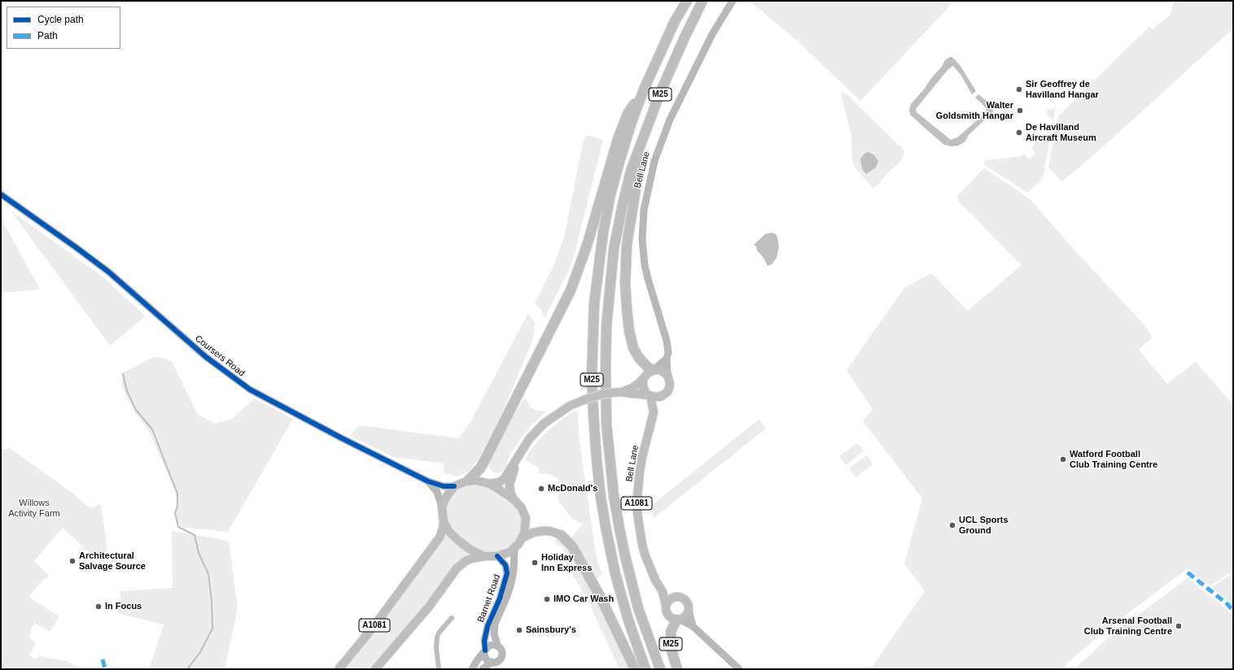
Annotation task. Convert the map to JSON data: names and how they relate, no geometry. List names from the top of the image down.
{
  "streets": {
    "highway": ["M25"],
    "main road": ["Bell Lane", "A1081"],
    "street": ["Coursers Road", "Barnet Road"]
  },
  "crossings": [
    ["M25", "Bell Lane"],
    ["M25", "Coursers Road"],
    ["M25", "A1081"],
    ["M25", "Barnet Road"],
    ["Coursers Road", "A1081"],
    ["Coursers Road", "Barnet Road"],
    ["A1081", "Barnet Road"]
  ],
  "parks": ["Willows Activity Farm"],
  "places": [
    "Sir Geoffrey de Havilland Hangar",
    "Walter Goldsmith Hangar",
    "De Havilland Aircraft Museum",
    "Watford Football Club Training Centre",
    "McDonald's",
    "UCL Sports Ground",
    "Architectural Salvage Source",
    "Holiday Inn Express",
    "IMO Car Wash",
    "In Focus",
    "Arsenal Football Club Training Centre",
    "Sainsbury's"
  ],
  "legend": ["Cycle path", "Path"]
}
